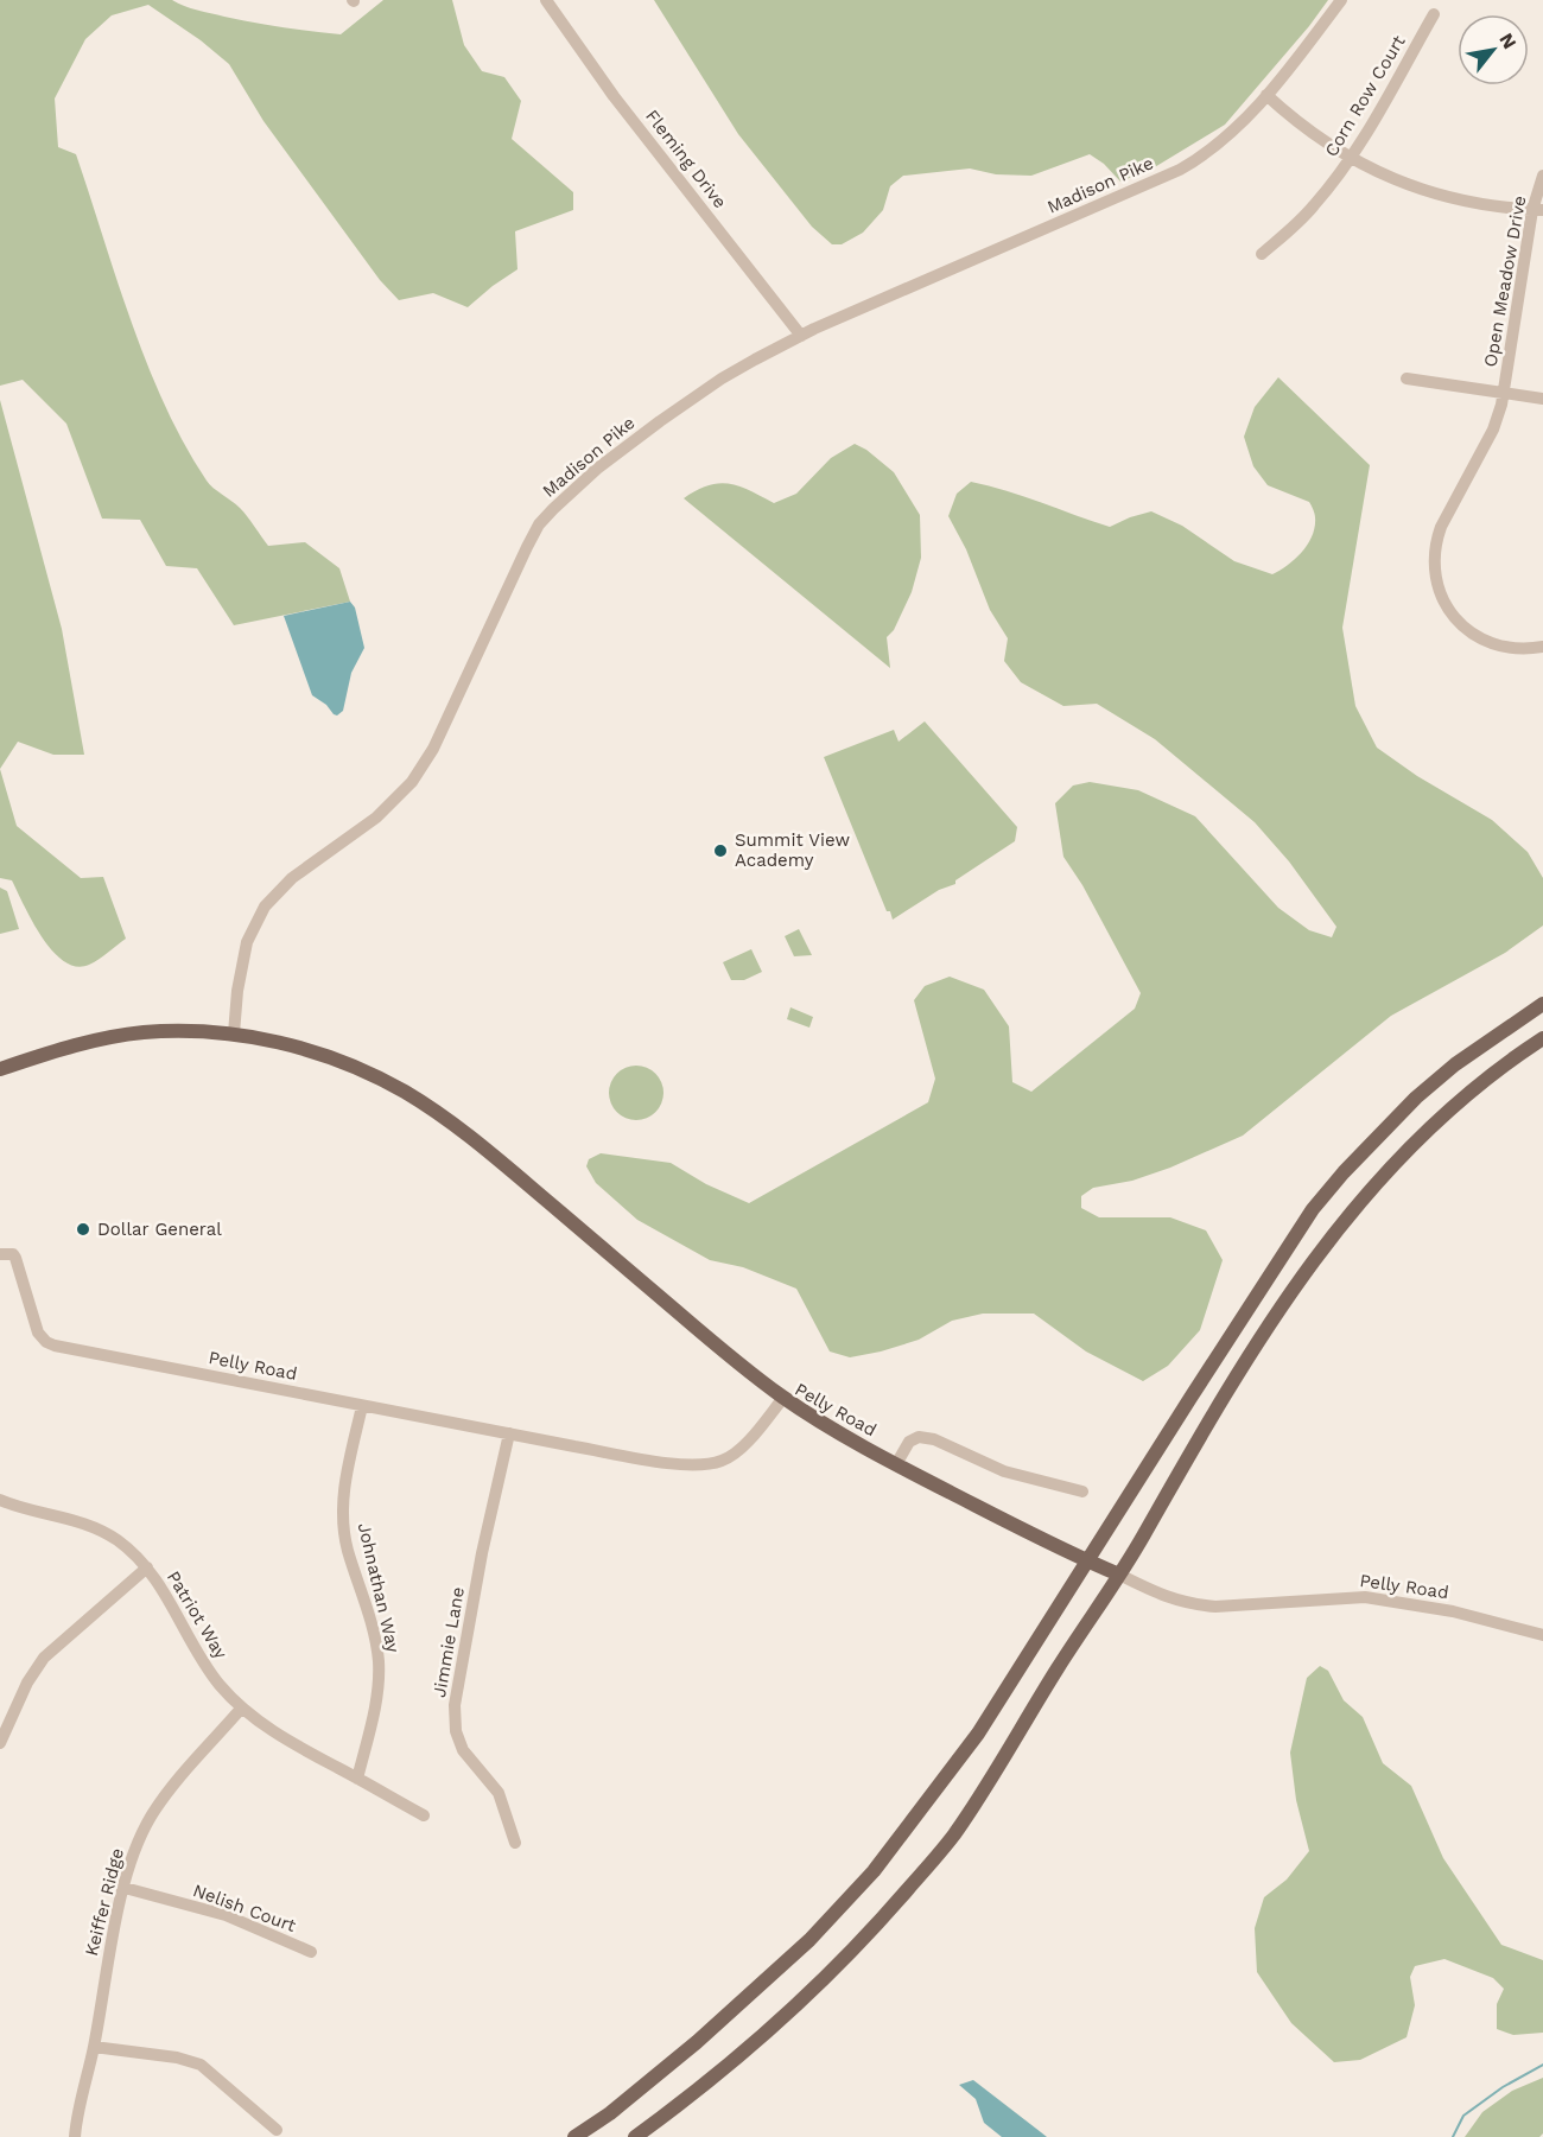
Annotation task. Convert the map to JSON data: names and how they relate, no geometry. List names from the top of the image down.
{
  "streets": {
    "main road": ["Pelly Road"],
    "street": [
      "Corn Row Court",
      "Fleming Drive",
      "Madison Pike",
      "Open Meadow Drive",
      "Johnathan Way",
      "Patriot Way",
      "Jimmie Lane",
      "Keiffer Ridge",
      "Nelish Court"
    ]
  },
  "crossings": [
    ["Fleming Drive", "Madison Pike"],
    ["Pelly Road", "Johnathan Way"],
    ["Pelly Road", "Jimmie Lane"],
    ["Johnathan Way", "Patriot Way"],
    ["Patriot Way", "Keiffer Ridge"],
    ["Keiffer Ridge", "Nelish Court"]
  ],
  "places": ["Summit View Academy", "Dollar General"],
  "north": "top right"
}
